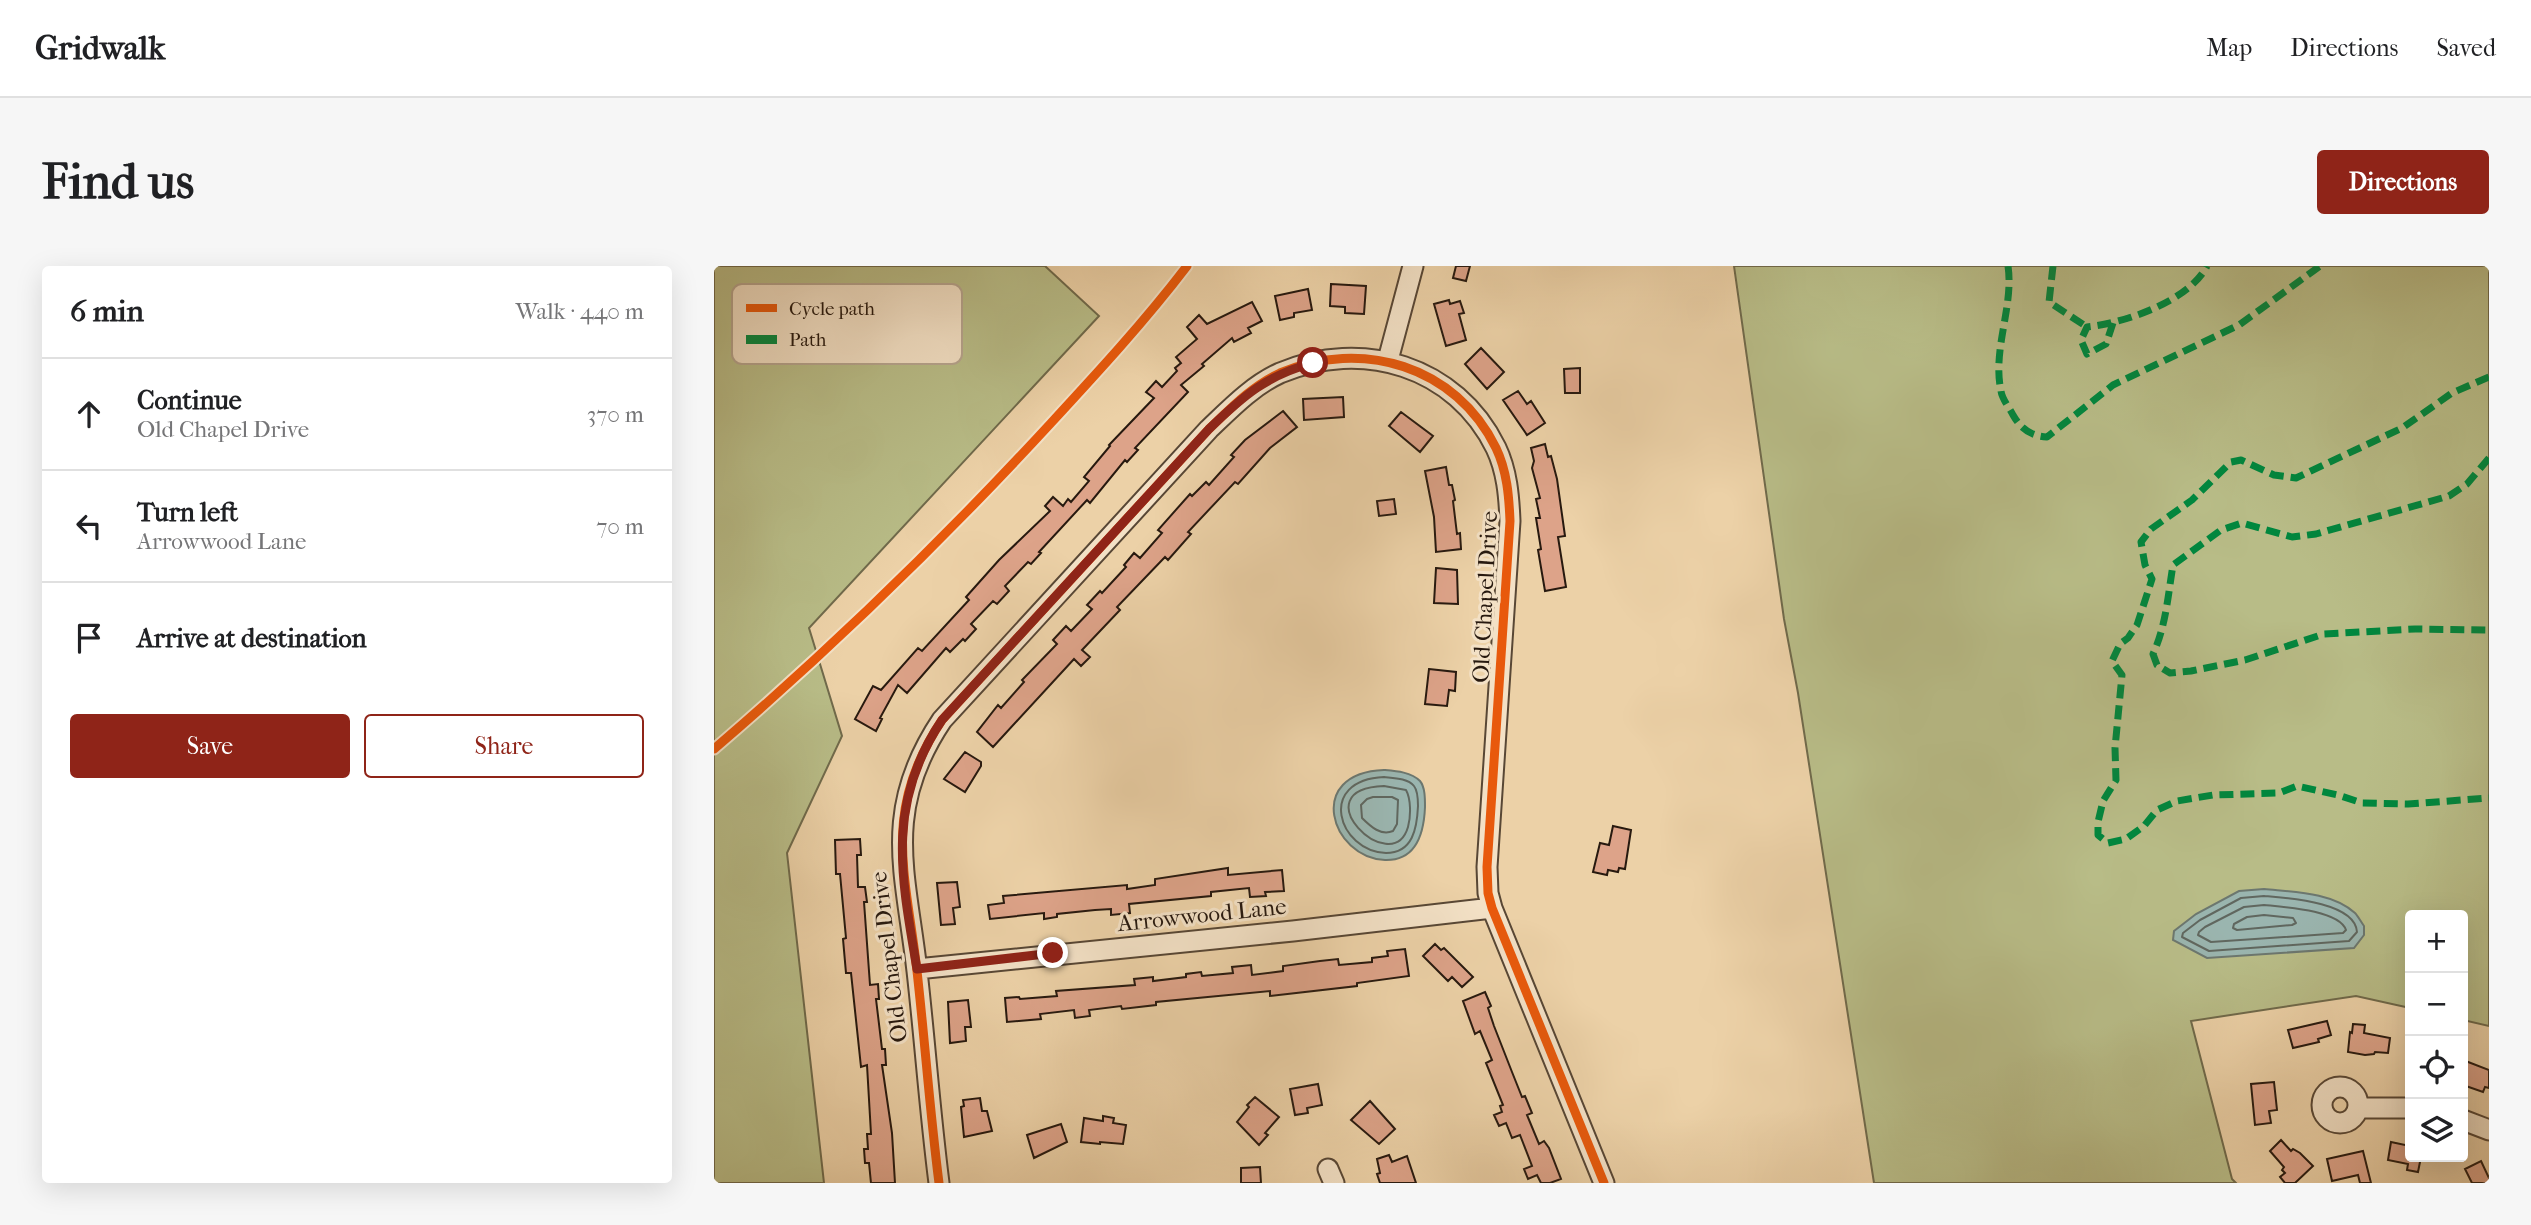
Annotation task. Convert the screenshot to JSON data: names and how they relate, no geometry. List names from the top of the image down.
{
  "streets": {
    "street": ["Old Chapel Drive", "Arrowwood Lane"]
  },
  "crossings": [
    ["Old Chapel Drive", "Arrowwood Lane"]
  ],
  "legend": ["Cycle path", "Path"],
  "page": {
    "header": "Gridwalk",
    "nav": ["Map", "Directions", "Saved"],
    "buttons": [
      "Directions",
      ["Save", "Share"]
    ],
    "title": "Find us",
    "heading": ["6 min", "Walk · 440 m"],
    "list": [
      ["Continue", "Old Chapel Drive", "370 m"],
      ["Turn left", "Arrowwood Lane", "70 m"],
      "Arrive at destination"
    ],
    "map_buttons": ["+", "−"]
  }
}
